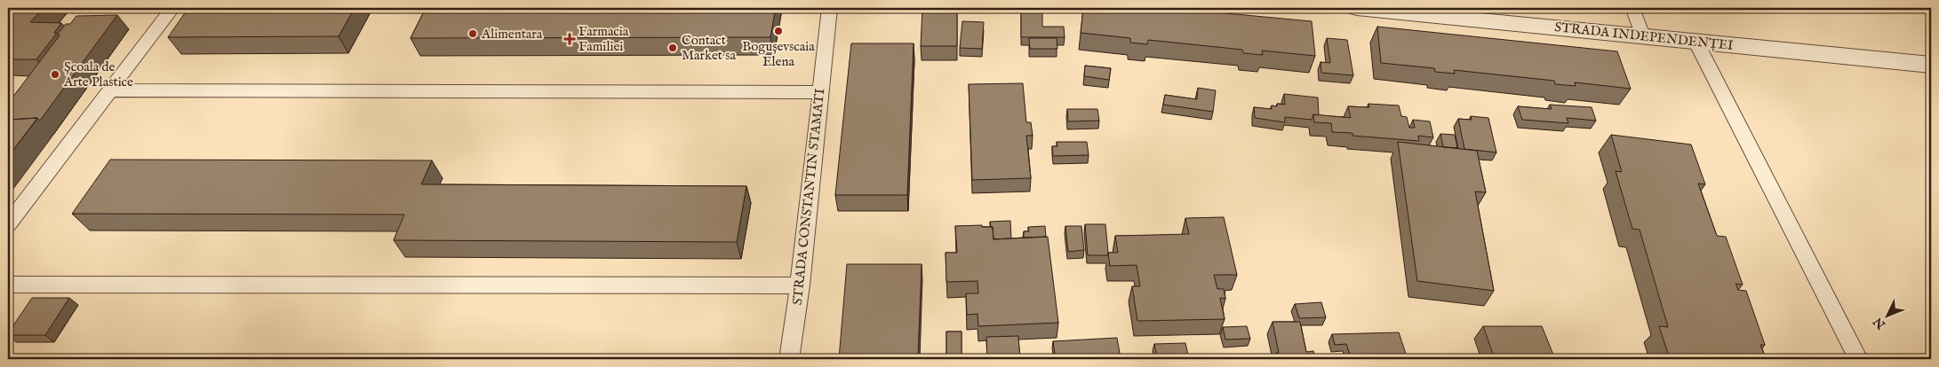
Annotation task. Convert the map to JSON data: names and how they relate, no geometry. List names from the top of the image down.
{
  "streets": {
    "street": ["STRADA INDEPENDENȚEI"],
    "lane": ["STRADA CONSTANTIN STAMATI"]
  },
  "places": {
    "other": [
      "Bogușevscaia Elena",
      "Alimentara",
      "Contact Market sa",
      "Școala de Arte Plastice"
    ],
    "health": ["Farmacia Familiei"]
  },
  "north": "bottom left"
}
